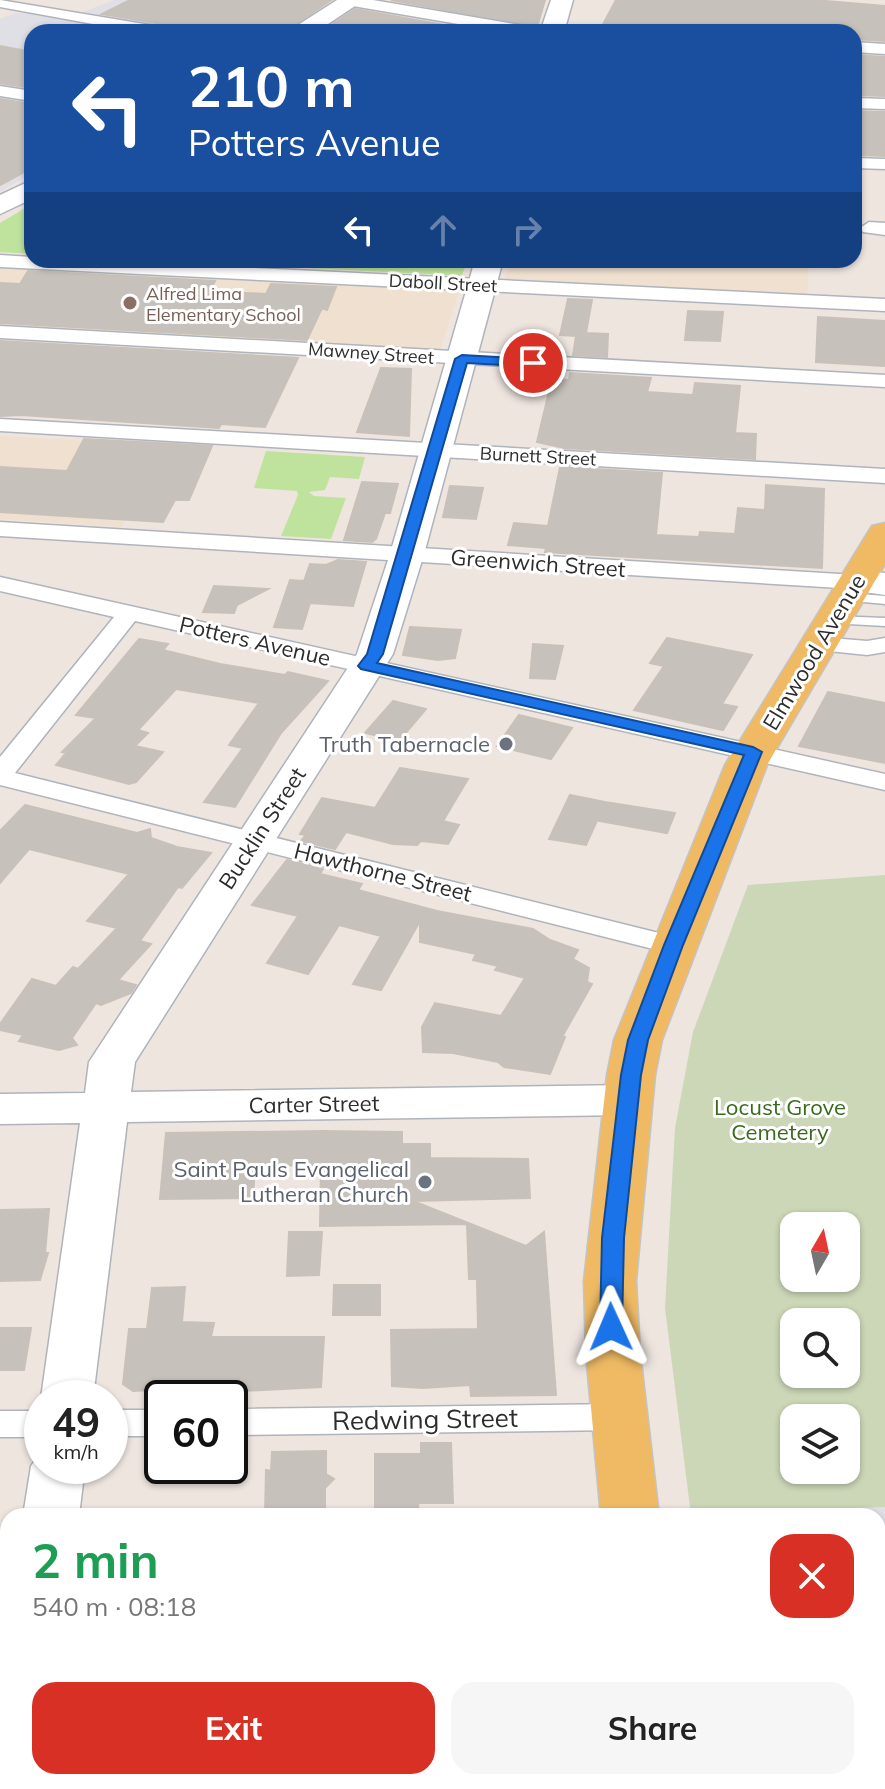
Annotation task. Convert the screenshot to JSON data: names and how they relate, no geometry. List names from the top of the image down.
{
  "streets": {
    "main road": ["Elmwood Avenue"],
    "street": [
      "Daboll Street",
      "Mawney Street",
      "Burnett Street",
      "Greenwich Street",
      "Potters Avenue",
      "Bucklin Street",
      "Hawthorne Street",
      "Carter Street",
      "Redwing Street"
    ]
  },
  "crossings": [
    ["Daboll Street", "Bucklin Street"],
    ["Mawney Street", "Bucklin Street"],
    ["Burnett Street", "Bucklin Street"],
    ["Greenwich Street", "Elmwood Avenue"],
    ["Greenwich Street", "Bucklin Street"],
    ["Potters Avenue", "Elmwood Avenue"],
    ["Potters Avenue", "Bucklin Street"],
    ["Elmwood Avenue", "Hawthorne Street"],
    ["Elmwood Avenue", "Carter Street"],
    ["Elmwood Avenue", "Redwing Street"],
    ["Bucklin Street", "Hawthorne Street"],
    ["Bucklin Street", "Carter Street"]
  ],
  "parks": ["Locust Grove Cemetery"],
  "places": ["Alfred Lima Elementary School", "Truth Tabernacle", "Saint Pauls Evangelical Lutheran Church"],
  "north": "top",
  "page": {
    "turn": ["210 m", "Potters Avenue"],
    "speed": "49 km/h",
    "limit": "60",
    "heading": ["2 min", "540 m · 08:18"],
    "buttons": ["Exit", "Share"]
  }
}
